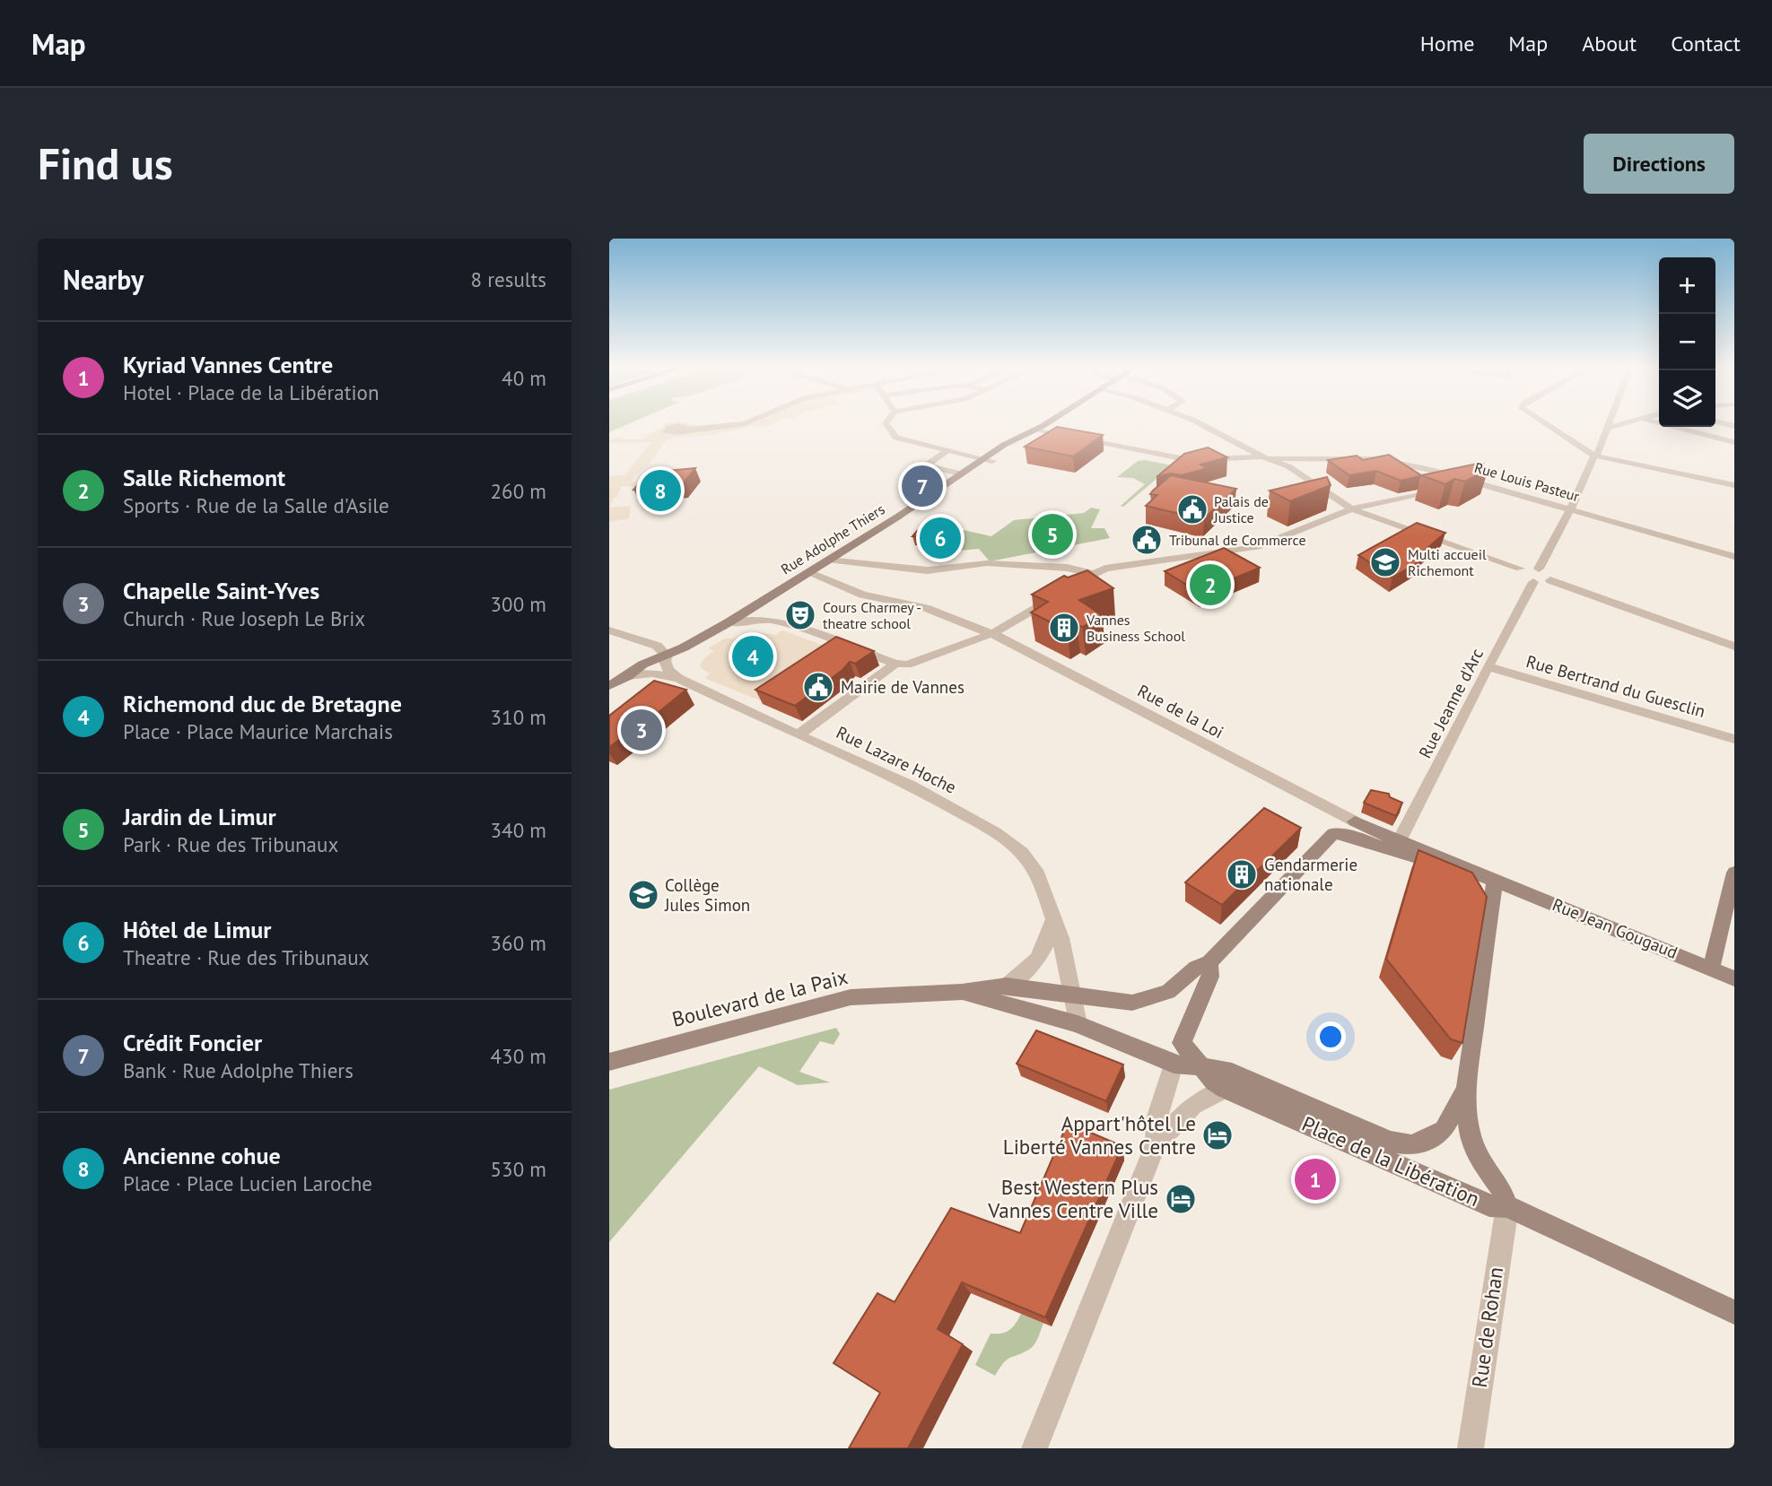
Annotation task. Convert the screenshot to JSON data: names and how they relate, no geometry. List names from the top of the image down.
{
  "streets": {
    "main road": [
      "Rue Adolphe Thiers",
      "Rue Jean Gougaud",
      "Boulevard de la Paix",
      "Place de la Libération"
    ],
    "street": [
      "Rue Louis Pasteur",
      "Rue Bertrand du Guesclin",
      "Rue Jeanne d'Arc",
      "Rue de la Loi",
      "Rue Lazare Hoche",
      "Rue de Rohan"
    ]
  },
  "crossings": [
    ["Rue Louis Pasteur", "Rue Adolphe Thiers"],
    ["Rue Adolphe Thiers", "Rue de la Loi"],
    ["Rue Bertrand du Guesclin", "Rue Jeanne d'Arc"],
    ["Rue Lazare Hoche", "Boulevard de la Paix"],
    ["Rue Jean Gougaud", "Place de la Libération"],
    ["Place de la Libération", "Rue de Rohan"]
  ],
  "places": {
    "public building": ["Palais de Justice", "Tribunal de Commerce", "Mairie de Vannes"],
    "school or university": ["Multi accueil Richemont", "Collège Jules Simon"],
    "theatre": ["Cours Charmey - theatre school"],
    "building": ["Vannes Business School", "Gendarmerie nationale"],
    "hotel": ["Appart'hôtel Le Liberté Vannes Centre", "Best Western Plus Vannes Centre Ville"]
  },
  "page": {
    "header": "Map",
    "nav": [
      "Home",
      "Map",
      "About",
      "Contact"
    ],
    "buttons": "Directions",
    "title": "Find us",
    "heading": ["Nearby", "8 results"],
    "map_buttons": ["+", "−"],
    "list": [
      {
        "mark": "1",
        "name": "Kyriad Vannes Centre",
        "note": "Hotel · Place de la Libération",
        "value": "40 m"
      },
      {
        "mark": "2",
        "name": "Salle Richemont",
        "note": "Sports · Rue de la Salle d'Asile",
        "value": "260 m"
      },
      {
        "mark": "3",
        "name": "Chapelle Saint-Yves",
        "note": "Church · Rue Joseph Le Brix",
        "value": "300 m"
      },
      {
        "mark": "4",
        "name": "Richemond duc de Bretagne",
        "note": "Place · Place Maurice Marchais",
        "value": "310 m"
      },
      {
        "mark": "5",
        "name": "Jardin de Limur",
        "note": "Park · Rue des Tribunaux",
        "value": "340 m"
      },
      {
        "mark": "6",
        "name": "Hôtel de Limur",
        "note": "Theatre · Rue des Tribunaux",
        "value": "360 m"
      },
      {
        "mark": "7",
        "name": "Crédit Foncier",
        "note": "Bank · Rue Adolphe Thiers",
        "value": "430 m"
      },
      {
        "mark": "8",
        "name": "Ancienne cohue",
        "note": "Place · Place Lucien Laroche",
        "value": "530 m"
      }
    ],
    "pins": [
      "7",
      "8",
      "5",
      "6",
      "2",
      "4",
      "3",
      "1"
    ]
  }
}
